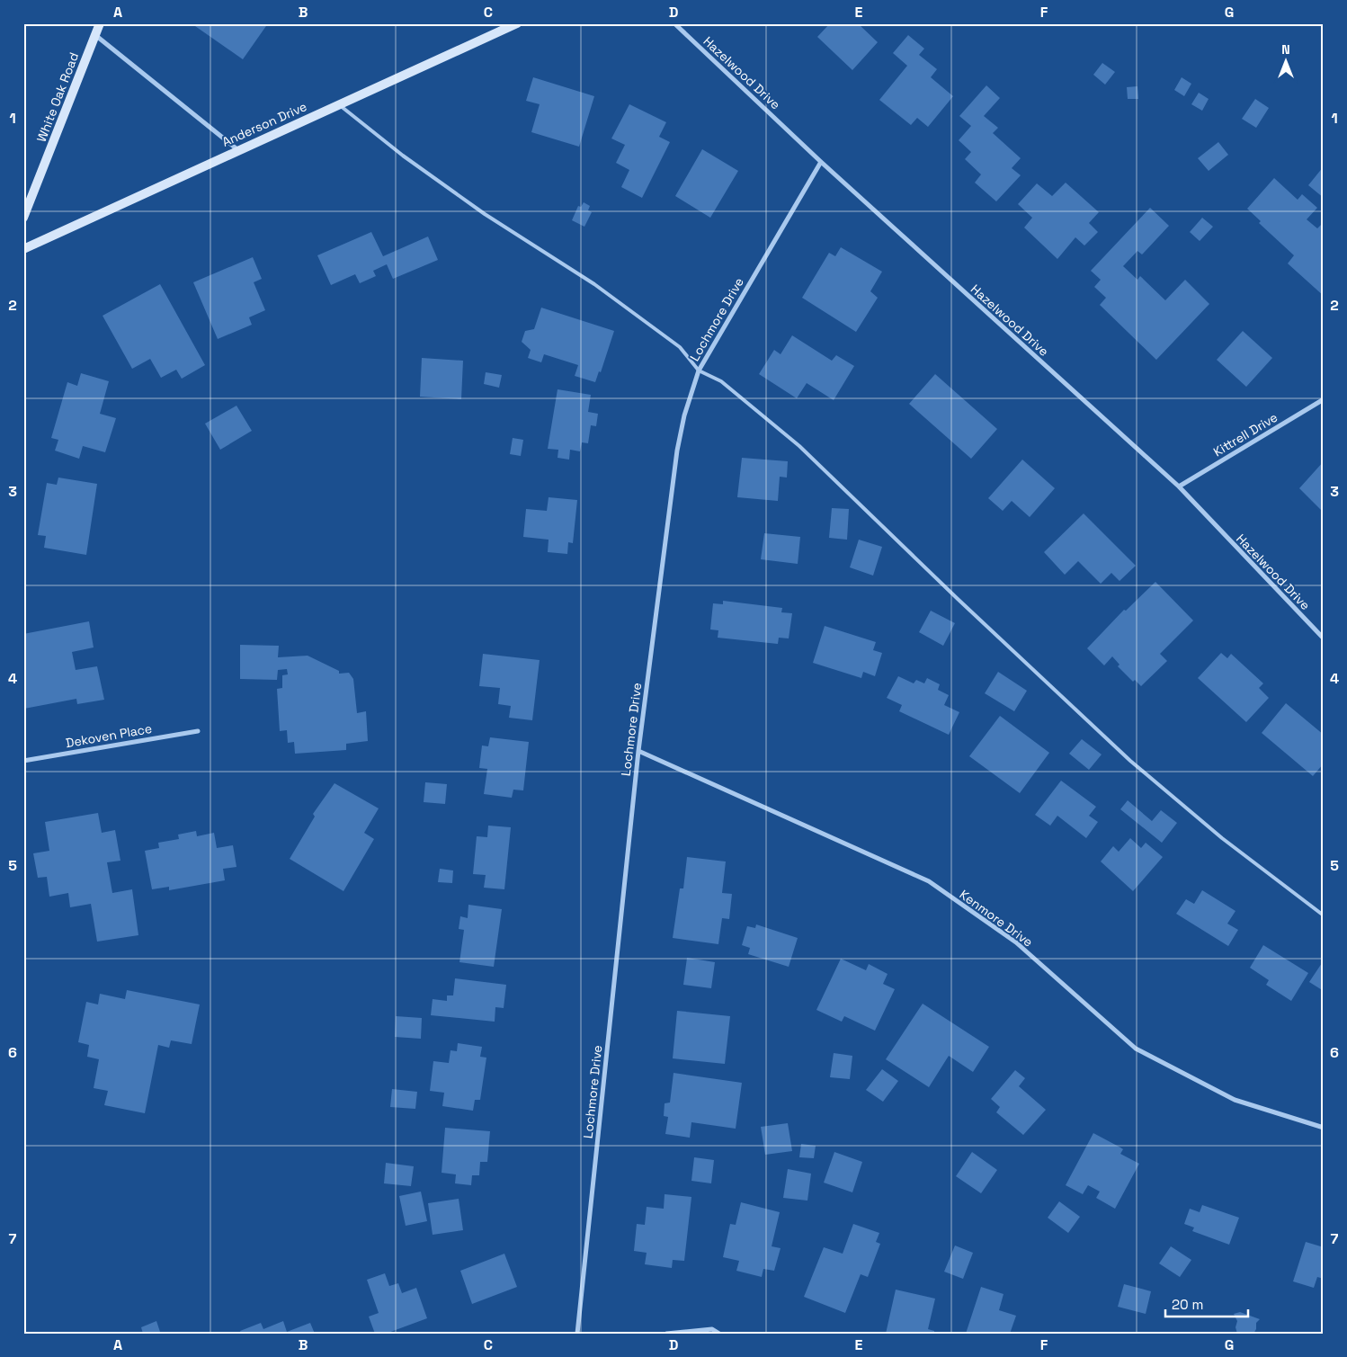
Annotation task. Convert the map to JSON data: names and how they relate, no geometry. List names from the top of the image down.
{
  "streets": {
    "street": [
      "Hazelwood Drive",
      "White Oak Road",
      "Anderson Drive",
      "Lochmore Drive",
      "Kittrell Drive",
      "Dekoven Place",
      "Kenmore Drive"
    ]
  },
  "crossings": [
    ["Hazelwood Drive", "Lochmore Drive"],
    ["Hazelwood Drive", "Kittrell Drive"],
    ["Lochmore Drive", "Kenmore Drive"]
  ],
  "scale_bar": "20 m",
  "north": "top",
  "grid": {
    "columns": [
      "A",
      "B",
      "C",
      "D",
      "E",
      "F",
      "G"
    ],
    "rows": [
      "1",
      "2",
      "3",
      "4",
      "5",
      "6",
      "7"
    ]
  }
}
